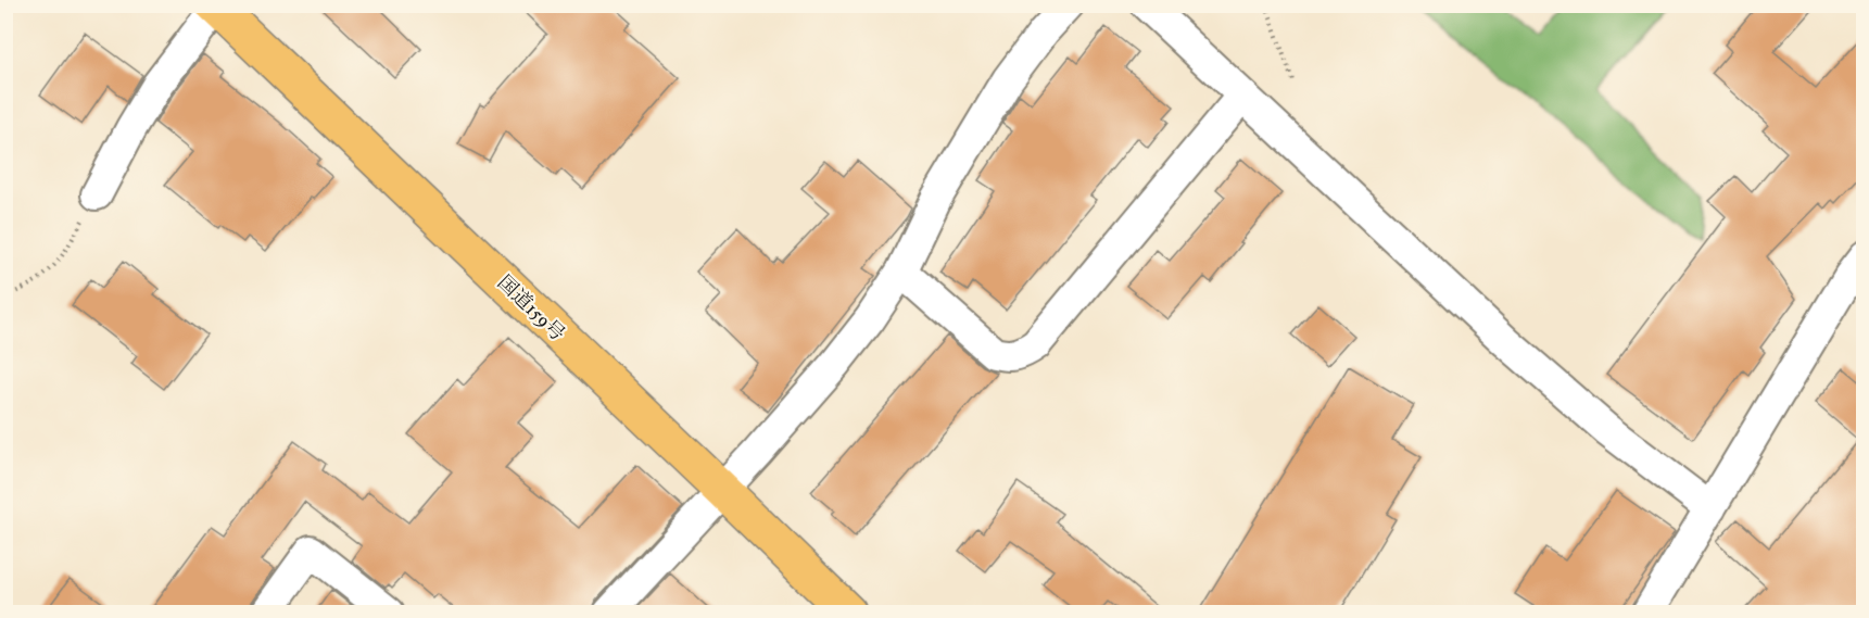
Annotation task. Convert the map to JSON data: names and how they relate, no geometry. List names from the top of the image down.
{
  "streets": {
    "highway": ["国道159号"]
  }
}
